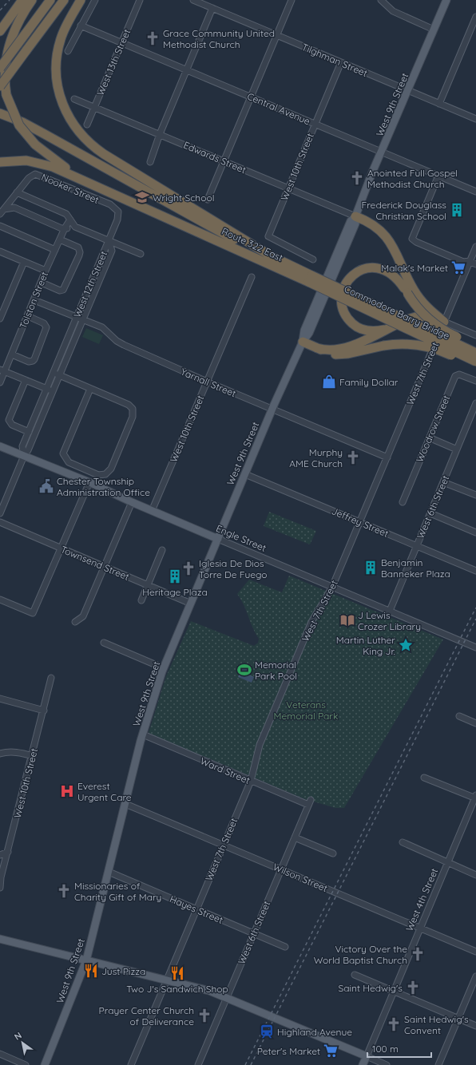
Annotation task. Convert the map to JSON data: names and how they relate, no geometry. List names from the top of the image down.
{
  "streets": {
    "highway": ["Route 322 East", "Commodore Barry Bridge"],
    "main road": ["West 9th Street", "Engle Street", "West 4th Street"],
    "street": [
      "Tilghman Street",
      "West 13th Street",
      "Central Avenue",
      "Edwards Street",
      "West 10th Street",
      "Nooker Street",
      "West 12th Street",
      "Tolston Street",
      "West 7th Street",
      "Yarnall Street",
      "Woodrow Street",
      "West 6th Street",
      "Jeffrey Street",
      "Townsend Street",
      "Ward Street",
      "Wilson Street",
      "Hayes Street"
    ]
  },
  "crossings": [
    ["Tilghman Street", "West 9th Street"],
    ["Tilghman Street", "West 10th Street"],
    ["West 13th Street", "Central Avenue"],
    ["West 13th Street", "Edwards Street"],
    ["West 9th Street", "Central Avenue"],
    ["West 9th Street", "Edwards Street"],
    ["West 9th Street", "Yarnall Street"],
    ["West 9th Street", "Jeffrey Street"],
    ["West 9th Street", "Engle Street"],
    ["West 9th Street", "Townsend Street"],
    ["West 9th Street", "Ward Street"],
    ["West 9th Street", "Wilson Street"],
    ["West 9th Street", "Hayes Street"],
    ["Central Avenue", "West 10th Street"],
    ["Edwards Street", "West 10th Street"],
    ["West 10th Street", "Yarnall Street"],
    ["West 10th Street", "Engle Street"],
    ["Nooker Street", "West 12th Street"],
    ["Route 322 East", "Commodore Barry Bridge"],
    ["West 12th Street", "Yarnall Street"],
    ["West 12th Street", "Engle Street"],
    ["Tolston Street", "Yarnall Street"],
    ["West 7th Street", "Yarnall Street"],
    ["West 7th Street", "Jeffrey Street"],
    ["West 7th Street", "Engle Street"],
    ["West 7th Street", "Ward Street"],
    ["West 7th Street", "Wilson Street"],
    ["West 7th Street", "Hayes Street"],
    ["West 6th Street", "Jeffrey Street"],
    ["West 6th Street", "Engle Street"],
    ["West 6th Street", "Ward Street"],
    ["West 6th Street", "Wilson Street"],
    ["West 6th Street", "Hayes Street"],
    ["Wilson Street", "West 4th Street"]
  ],
  "parks": ["Veterans Memorial Park"],
  "places": {
    "church": [
      "Grace Community United Methodist Church",
      "Anointed Full Gospel Methodist Church",
      "Murphy AME Church",
      "Iglesia De Dios Torre De Fuego",
      "Missionaries of Charity Gift of Mary",
      "Victory Over the World Baptist Church",
      "Saint Hedwig's",
      "Prayer Center Church of Deliverance",
      "Saint Hedwig's Convent"
    ],
    "school or university": ["Wright School"],
    "building": ["Frederick Douglass Christian School", "Benjamin Banneker Plaza", "Heritage Plaza"],
    "supermarket": ["Malak's Market", "Peter's Market"],
    "shop": ["Family Dollar"],
    "public building": ["Chester Township Administration Office"],
    "library": ["J Lewis Crozer Library"],
    "place": ["Martin Luther King Jr."],
    "sports": ["Memorial Park Pool"],
    "hospital": ["Everest Urgent Care"],
    "restaurant": ["Just Pizza", "Two J's Sandwich Shop"],
    "station": ["Highland Avenue"]
  },
  "scale_bar": "100 m",
  "north": "top left"
}
